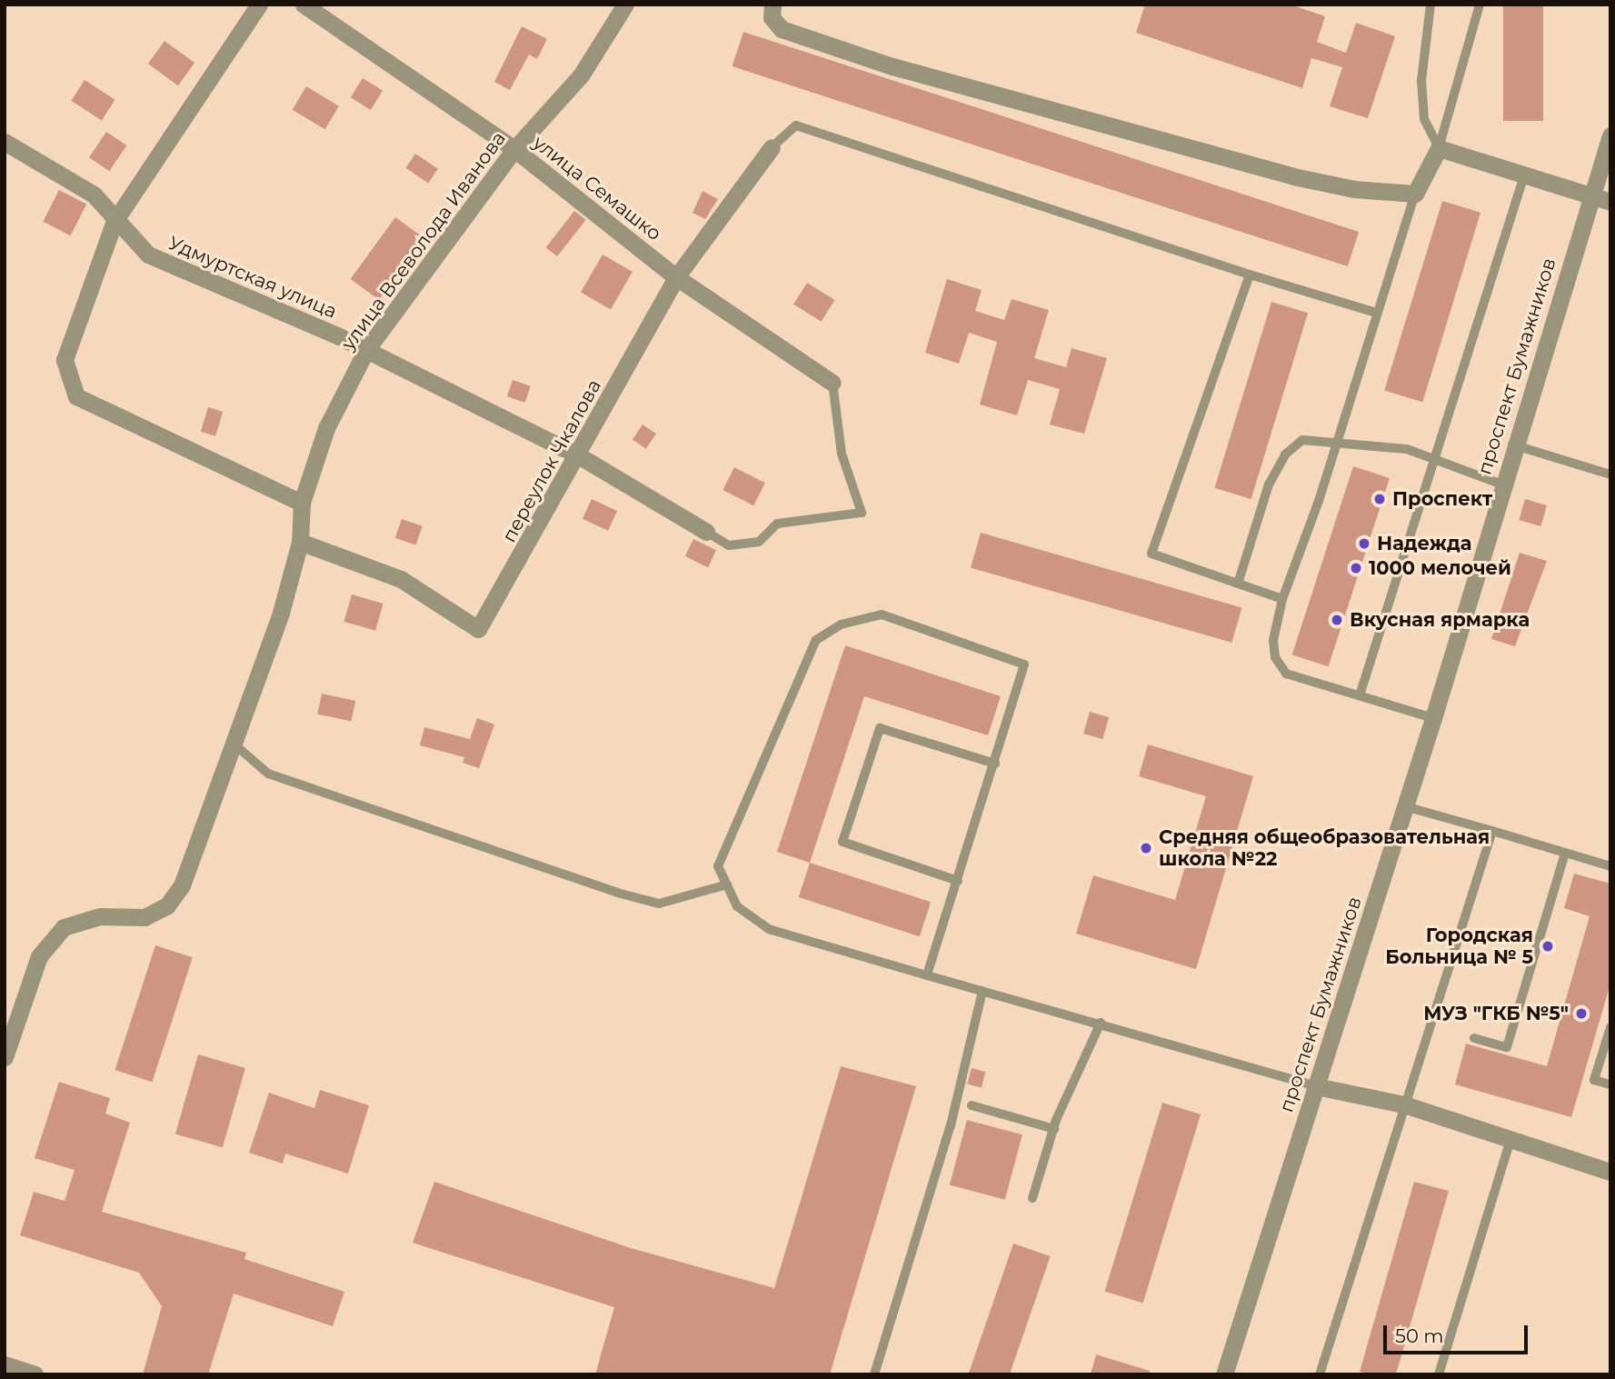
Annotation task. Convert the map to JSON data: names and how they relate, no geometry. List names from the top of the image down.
{
  "streets": {
    "street": [
      "улица Семашко",
      "улица Всеволода Иванова",
      "Удмуртская улица",
      "проспект Бумажников",
      "переулок Чкалова"
    ]
  },
  "crossings": [
    ["улица Семашко", "улица Всеволода Иванова"],
    ["улица Семашко", "переулок Чкалова"],
    ["улица Всеволода Иванова", "Удмуртская улица"],
    ["улица Всеволода Иванова", "переулок Чкалова"],
    ["Удмуртская улица", "переулок Чкалова"]
  ],
  "places": [
    "Проспект",
    "Надежда",
    "1000 мелочей",
    "Вкусная ярмарка",
    "Средняя общеобразовательная школа №22",
    "Городская Больница № 5",
    "МУЗ \"ГКБ №5\""
  ],
  "scale_bar": "50 m"
}
